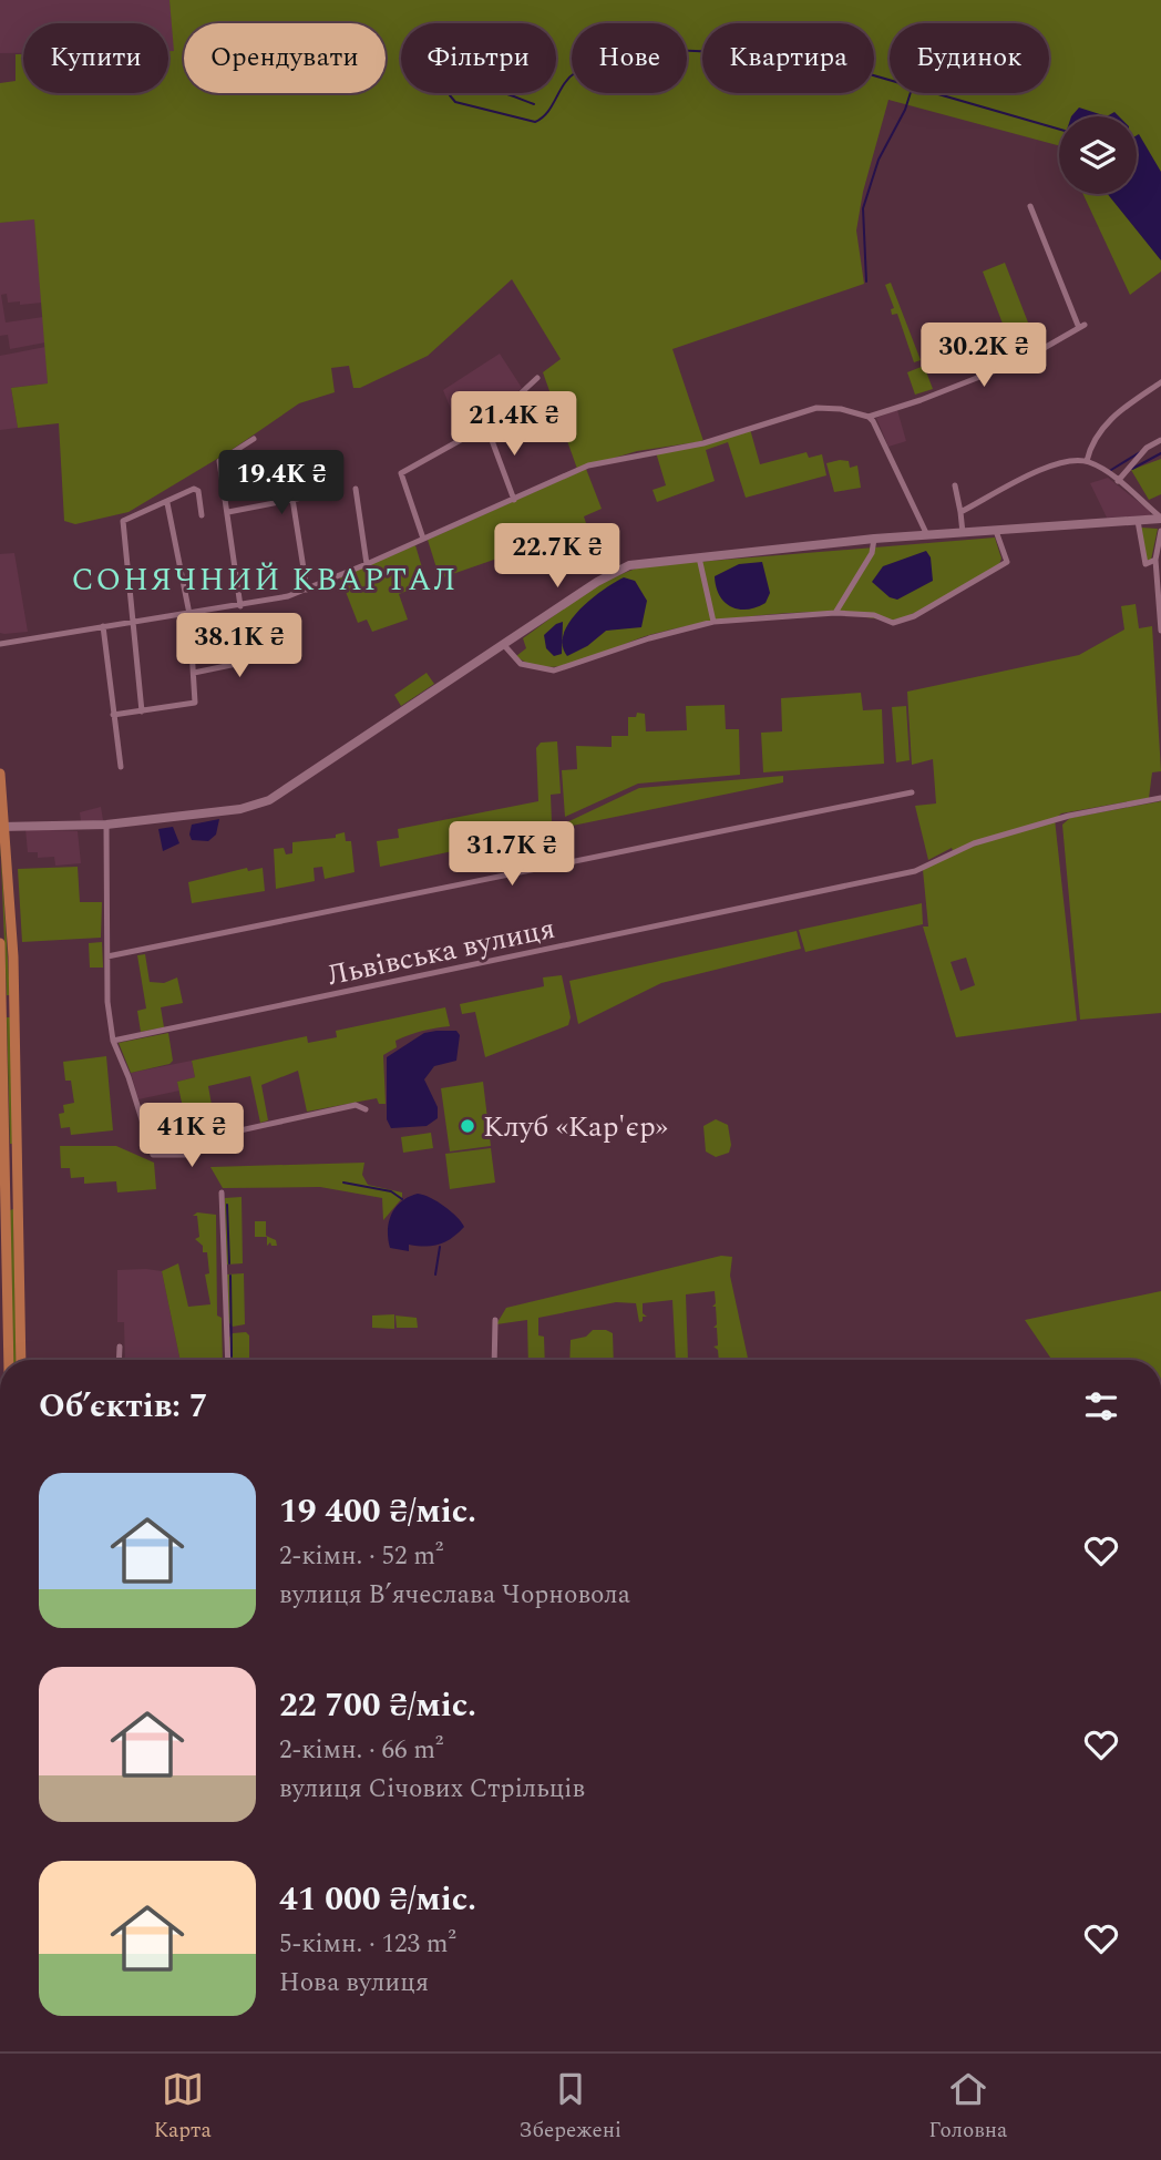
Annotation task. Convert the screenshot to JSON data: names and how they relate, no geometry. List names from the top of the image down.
{
  "streets": {
    "street": ["Львівська вулиця"]
  },
  "districts": ["СОНЯЧНИЙ КВАРТАЛ"],
  "places": ["Клуб «Кар'єр»"],
  "page": {
    "chip": [
      "Купити",
      "Орендувати",
      "Фільтри",
      "Нове",
      "Квартира",
      "Будинок"
    ],
    "price": [
      "30.2K ₴",
      "21.4K ₴",
      "19.4K ₴",
      "22.7K ₴",
      "38.1K ₴",
      "31.7K ₴",
      "41K ₴"
    ],
    "heading": "Об’єктів: 7",
    "list": [
      {
        "name": "19 400 ₴/міс.",
        "note": "2-кімн. · 52 m² · вулиця Вʼячеслава Чорновола"
      },
      {
        "name": "22 700 ₴/міс.",
        "note": "2-кімн. · 66 m² · вулиця Січових Стрільців"
      },
      {
        "name": "41 000 ₴/міс.",
        "note": "5-кімн. · 123 m² · Нова вулиця"
      }
    ],
    "tabs": ["Карта", "Збережені", "Головна"]
  }
}
